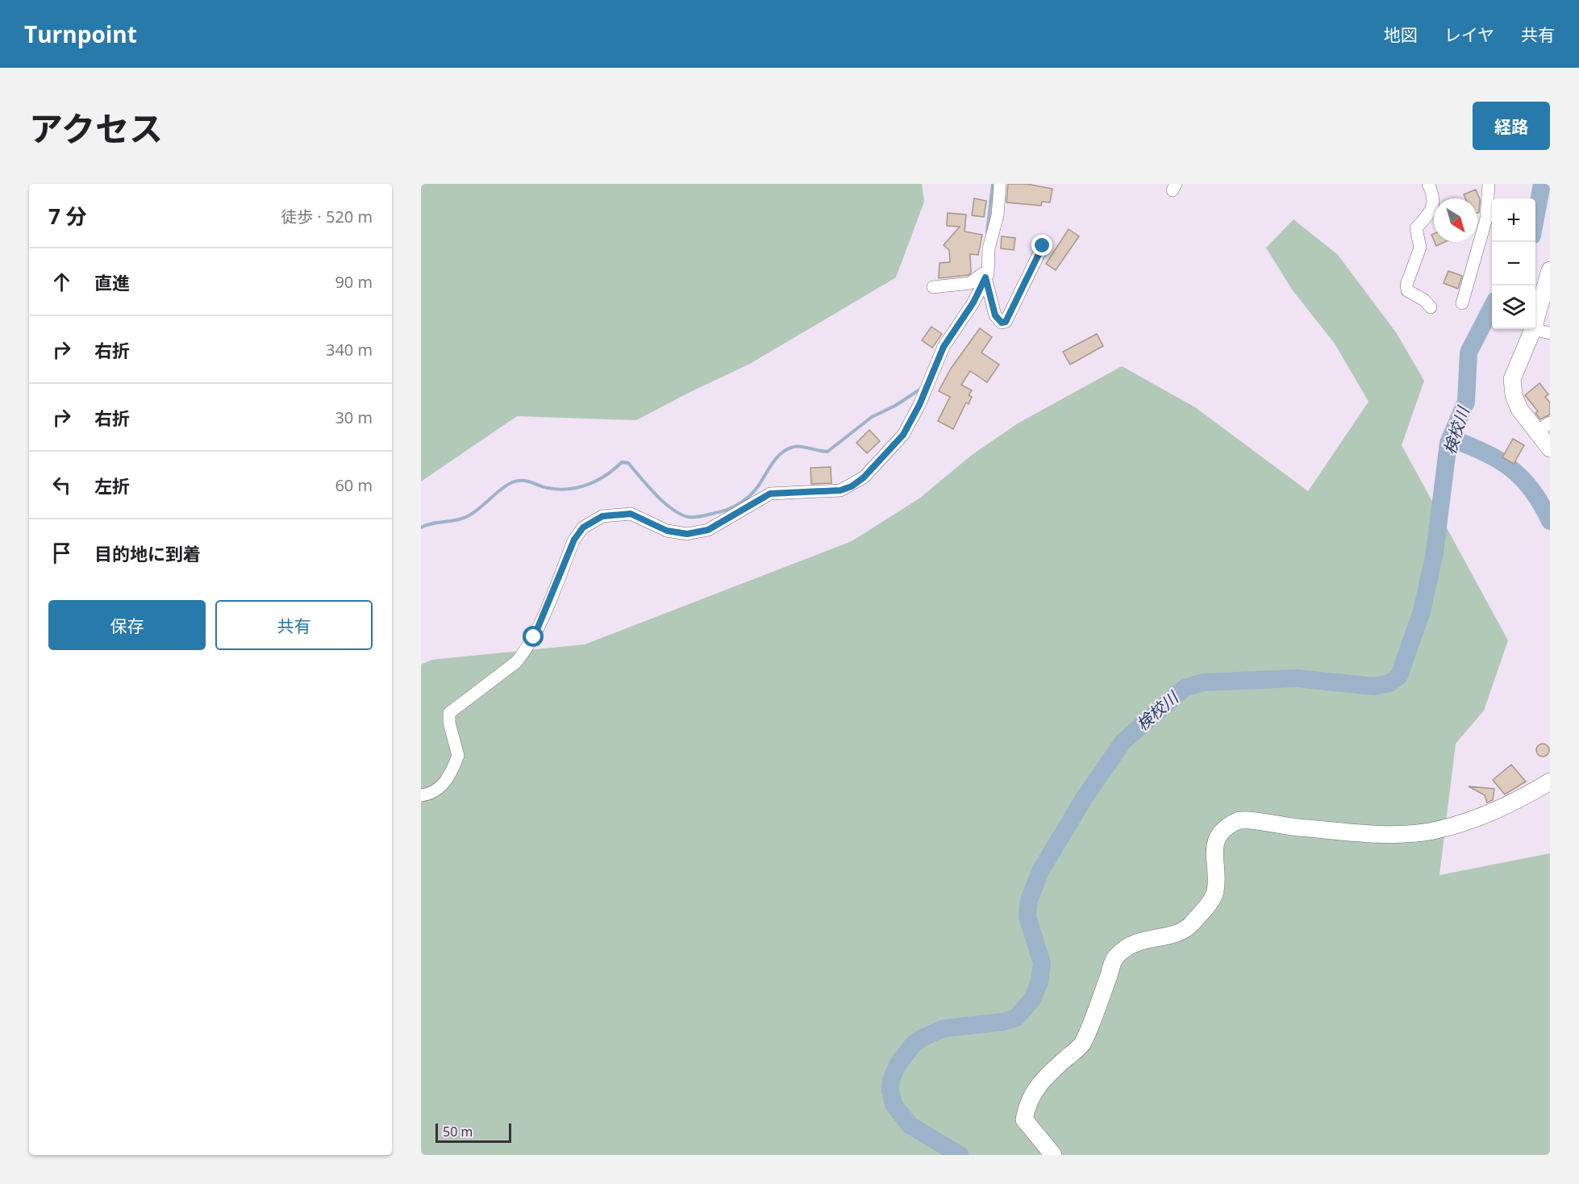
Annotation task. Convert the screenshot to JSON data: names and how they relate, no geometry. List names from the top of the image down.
{
  "water": ["検校川"],
  "scale_bar": "50 m",
  "north": "bottom right",
  "page": {
    "header": "Turnpoint",
    "nav": ["地図", "レイヤ", "共有"],
    "title": "アクセス",
    "buttons": [
      "経路",
      ["保存", "共有"]
    ],
    "heading": ["7 分", "徒歩 · 520 m"],
    "map_buttons": ["+", "−"],
    "list": [
      ["直進", "90 m"],
      ["右折", "340 m"],
      ["右折", "30 m"],
      ["左折", "60 m"],
      "目的地に到着"
    ],
    "scale": "50 m"
  }
}
